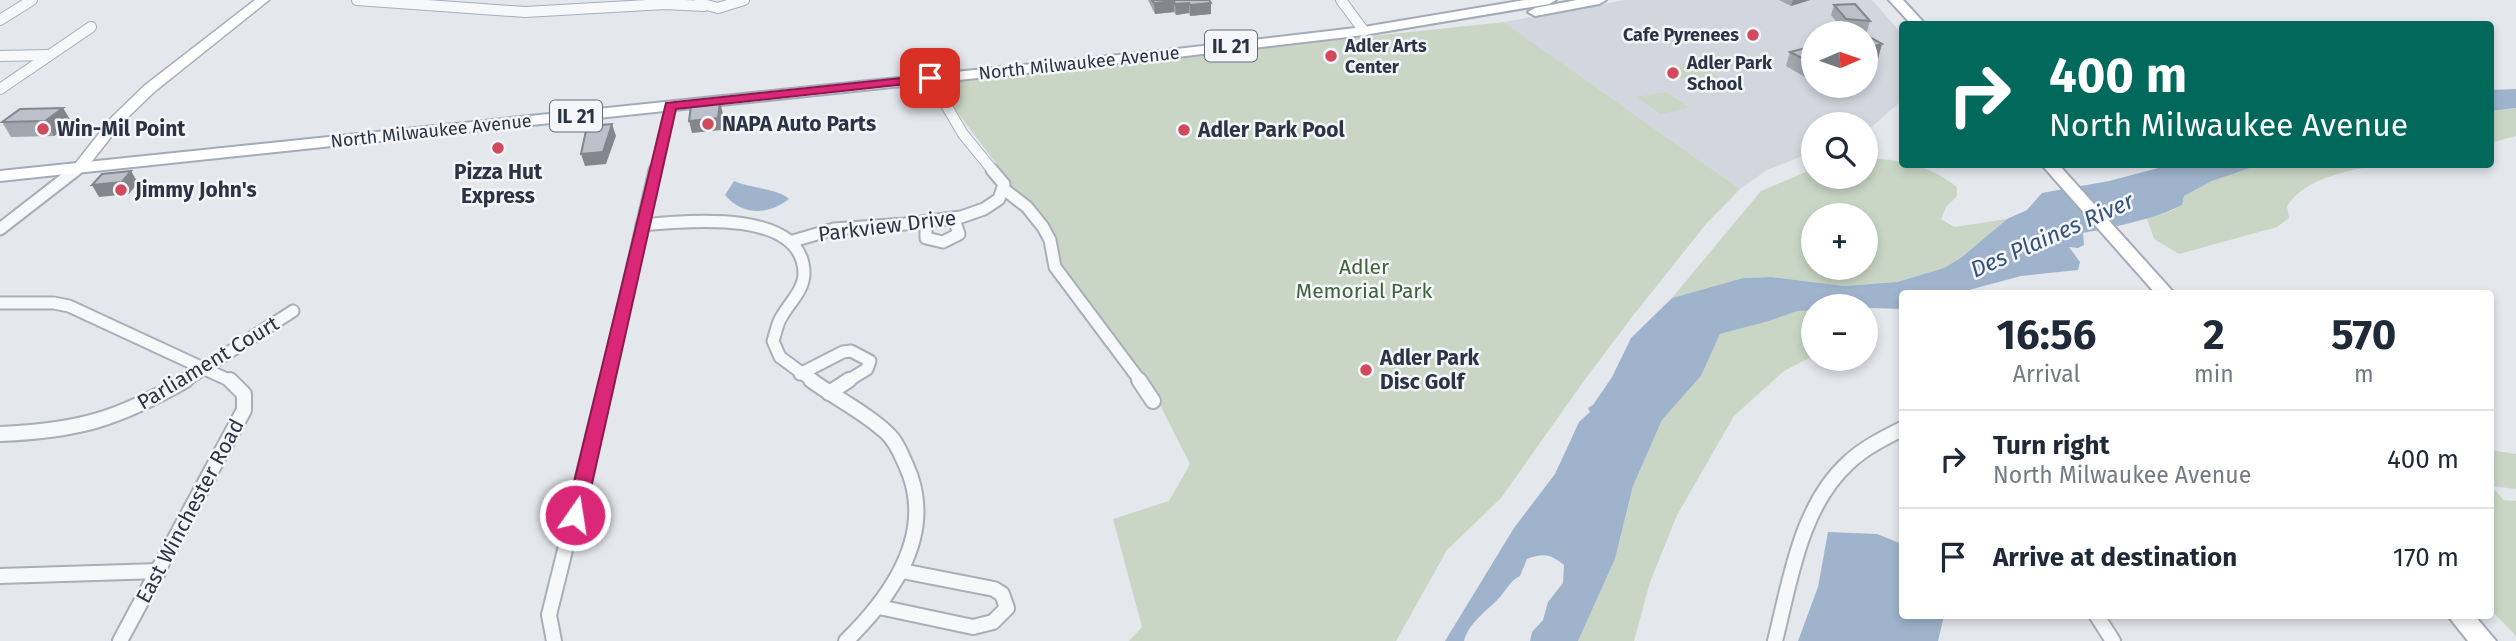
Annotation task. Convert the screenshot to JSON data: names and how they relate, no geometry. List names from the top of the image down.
{
  "streets": {
    "main road": ["IL 21", "North Milwaukee Avenue"],
    "street": ["Parkview Drive", "Parliament Court", "East Winchester Road"]
  },
  "crossings": [
    ["Parliament Court", "East Winchester Road"]
  ],
  "water": ["Des Plaines River"],
  "parks": ["Adler Memorial Park"],
  "places": [
    "Cafe Pyrenees",
    "Adler Arts Center",
    "Adler Park School",
    "NAPA Auto Parts",
    "Win-Mil Point",
    "Adler Park Pool",
    "Pizza Hut Express",
    "Jimmy John's",
    "Adler Park Disc Golf"
  ],
  "north": "right",
  "page": {
    "map_buttons": ["+", "−"],
    "turn": ["400 m", "North Milwaukee Avenue"],
    "eta": [
      "16:56",
      "Arrival",
      "2",
      "min",
      "570",
      "m"
    ],
    "list": [
      {
        "name": "Turn right",
        "note": "North Milwaukee Avenue",
        "value": "400 m"
      },
      {
        "name": "Arrive at destination",
        "value": "170 m"
      }
    ]
  }
}
